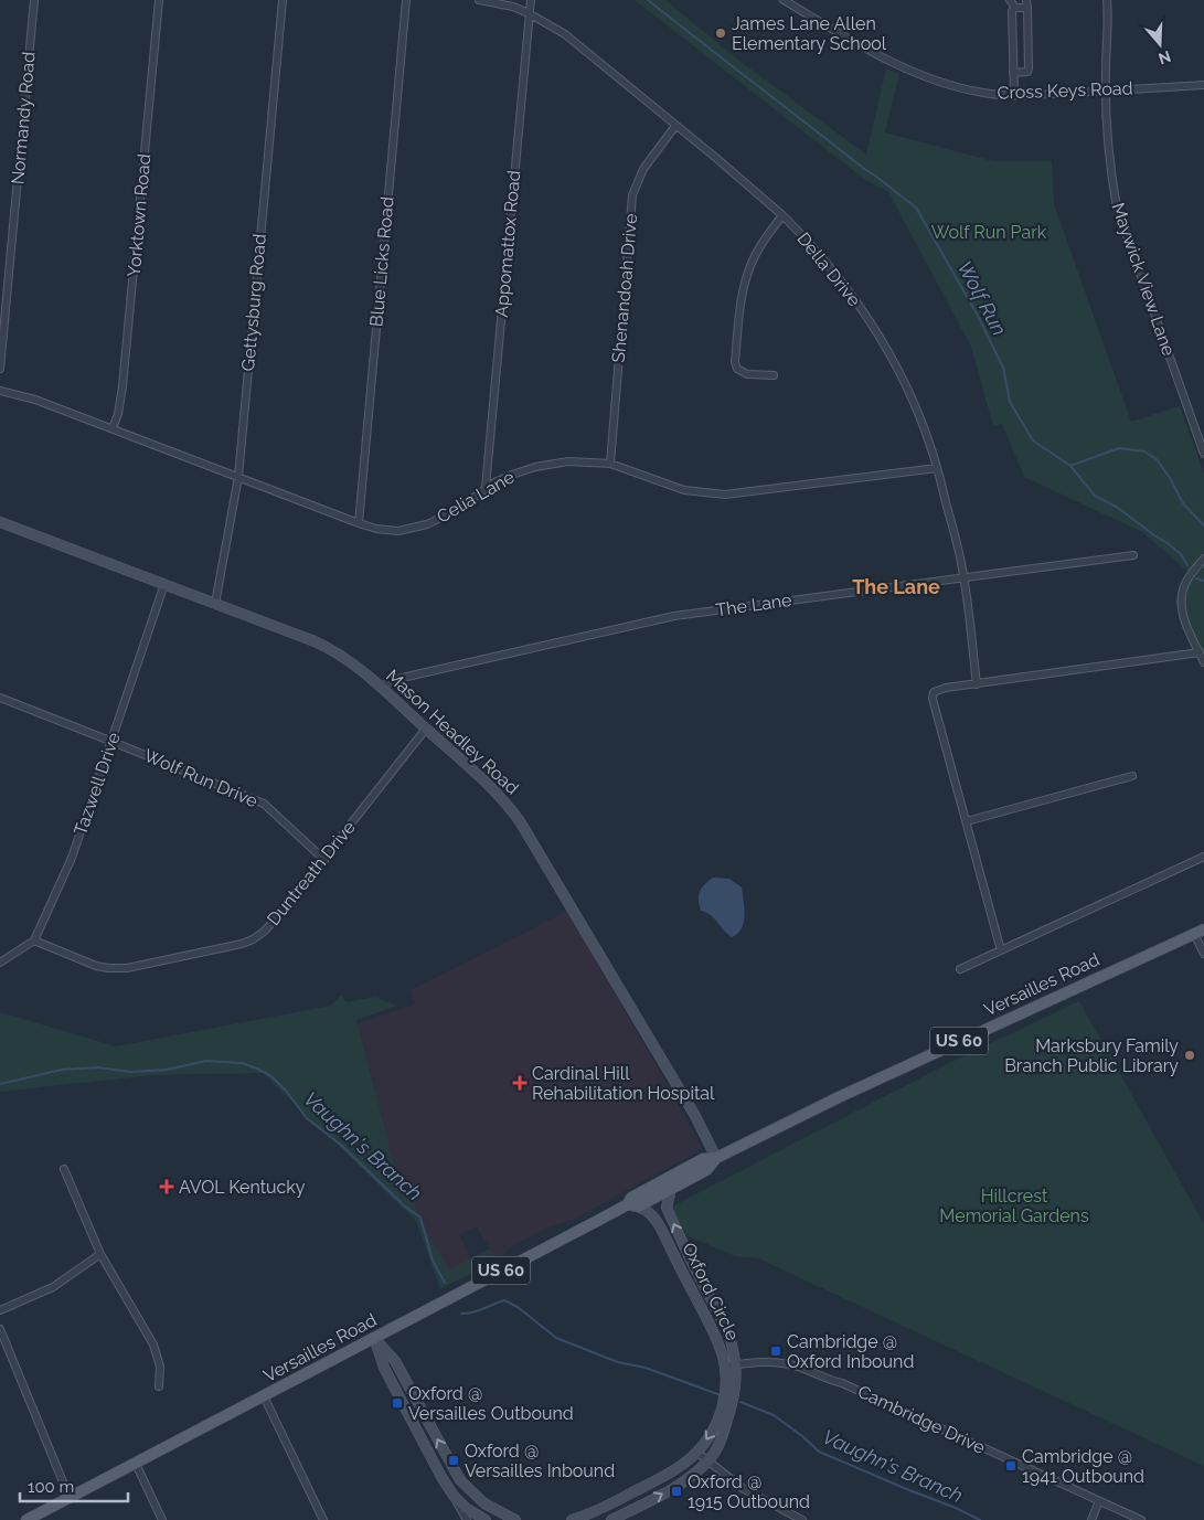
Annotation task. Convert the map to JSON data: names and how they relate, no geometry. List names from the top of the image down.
{
  "streets": {
    "main road": ["Versailles Road", "US 60"],
    "street": [
      "Cross Keys Road",
      "Normandy Road",
      "Yorktown Road",
      "Appomattox Road",
      "Blue Licks Road",
      "Della Drive",
      "Maywick View Lane",
      "Shenandoah Drive",
      "Gettysburg Road",
      "Celia Lane",
      "The Lane",
      "Mason Headley Road",
      "Wolf Run Drive",
      "Tazwell Drive",
      "Duntreath Drive",
      "Oxford Circle",
      "Cambridge Drive"
    ]
  },
  "crossings": [
    ["Cross Keys Road", "Maywick View Lane"],
    ["Yorktown Road", "Celia Lane"],
    ["Appomattox Road", "Della Drive"],
    ["Appomattox Road", "Celia Lane"],
    ["Blue Licks Road", "Celia Lane"],
    ["Della Drive", "Shenandoah Drive"],
    ["Della Drive", "Celia Lane"],
    ["Della Drive", "The Lane"],
    ["Shenandoah Drive", "Celia Lane"],
    ["Gettysburg Road", "Celia Lane"],
    ["Gettysburg Road", "Mason Headley Road"],
    ["The Lane", "Mason Headley Road"],
    ["Mason Headley Road", "Tazwell Drive"],
    ["Mason Headley Road", "Duntreath Drive"],
    ["Mason Headley Road", "Versailles Road"],
    ["Wolf Run Drive", "Tazwell Drive"],
    ["Wolf Run Drive", "Duntreath Drive"],
    ["Tazwell Drive", "Duntreath Drive"],
    ["Versailles Road", "Oxford Circle"],
    ["Oxford Circle", "Cambridge Drive"]
  ],
  "districts": ["The Lane"],
  "water": ["Wolf Run", "Vaughn's Branch"],
  "parks": ["Wolf Run Park", "Hillcrest Memorial Gardens"],
  "places": {
    "other": ["James Lane Allen Elementary School", "Marksbury Family Branch Public Library"],
    "health": ["Cardinal Hill Rehabilitation Hospital", "AVOL Kentucky"],
    "transit": [
      "Cambridge @ Oxford Inbound",
      "Oxford @ Versailles Outbound",
      "Oxford @ Versailles Inbound",
      "Cambridge @ 1941 Outbound",
      "Oxford @ 1915 Outbound"
    ]
  },
  "scale_bar": "100 m",
  "north": "bottom"
}
